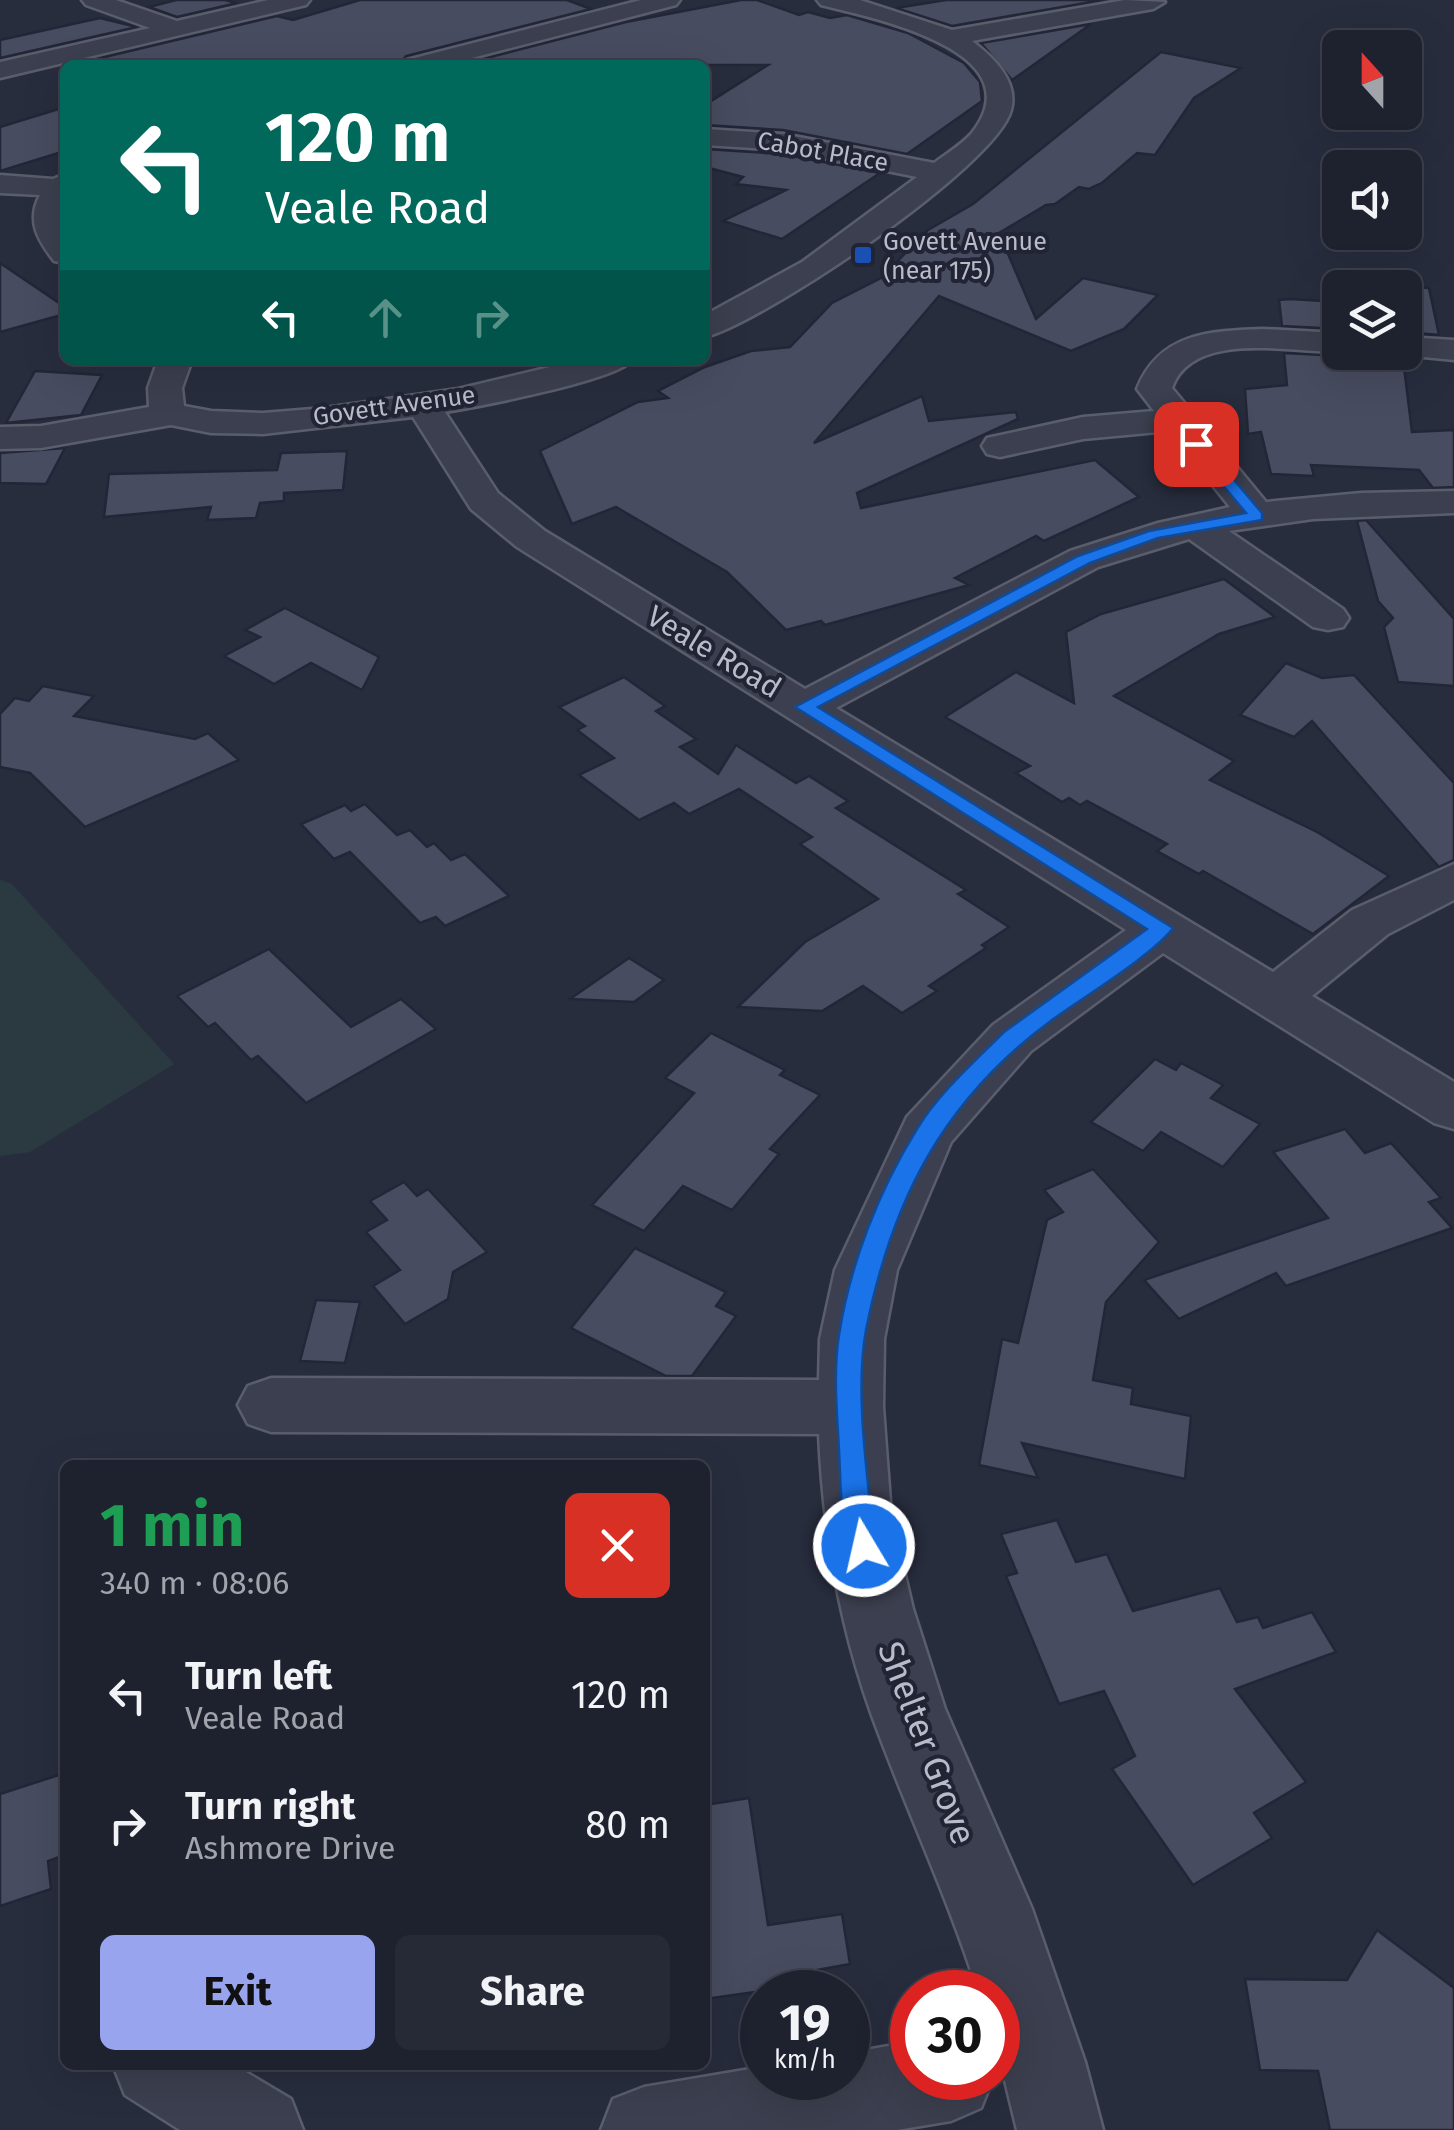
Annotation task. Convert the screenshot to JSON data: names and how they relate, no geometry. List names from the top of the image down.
{
  "streets": {
    "street": [
      "Cabot Place",
      "Govett Avenue",
      "Veale Road",
      "Shelter Grove"
    ]
  },
  "crossings": [
    ["Govett Avenue", "Veale Road"],
    ["Veale Road", "Shelter Grove"]
  ],
  "places": {
    "transit": ["Govett Avenue (near 175)"]
  },
  "north": "top",
  "page": {
    "turn": ["120 m", "Veale Road"],
    "heading": ["1 min", "340 m · 08:06"],
    "list": [
      {
        "name": "Turn left",
        "note": "Veale Road",
        "value": "120 m"
      },
      {
        "name": "Turn right",
        "note": "Ashmore Drive",
        "value": "80 m"
      }
    ],
    "buttons": ["Exit", "Share"],
    "speed": "19 km/h",
    "limit": "30"
  }
}
